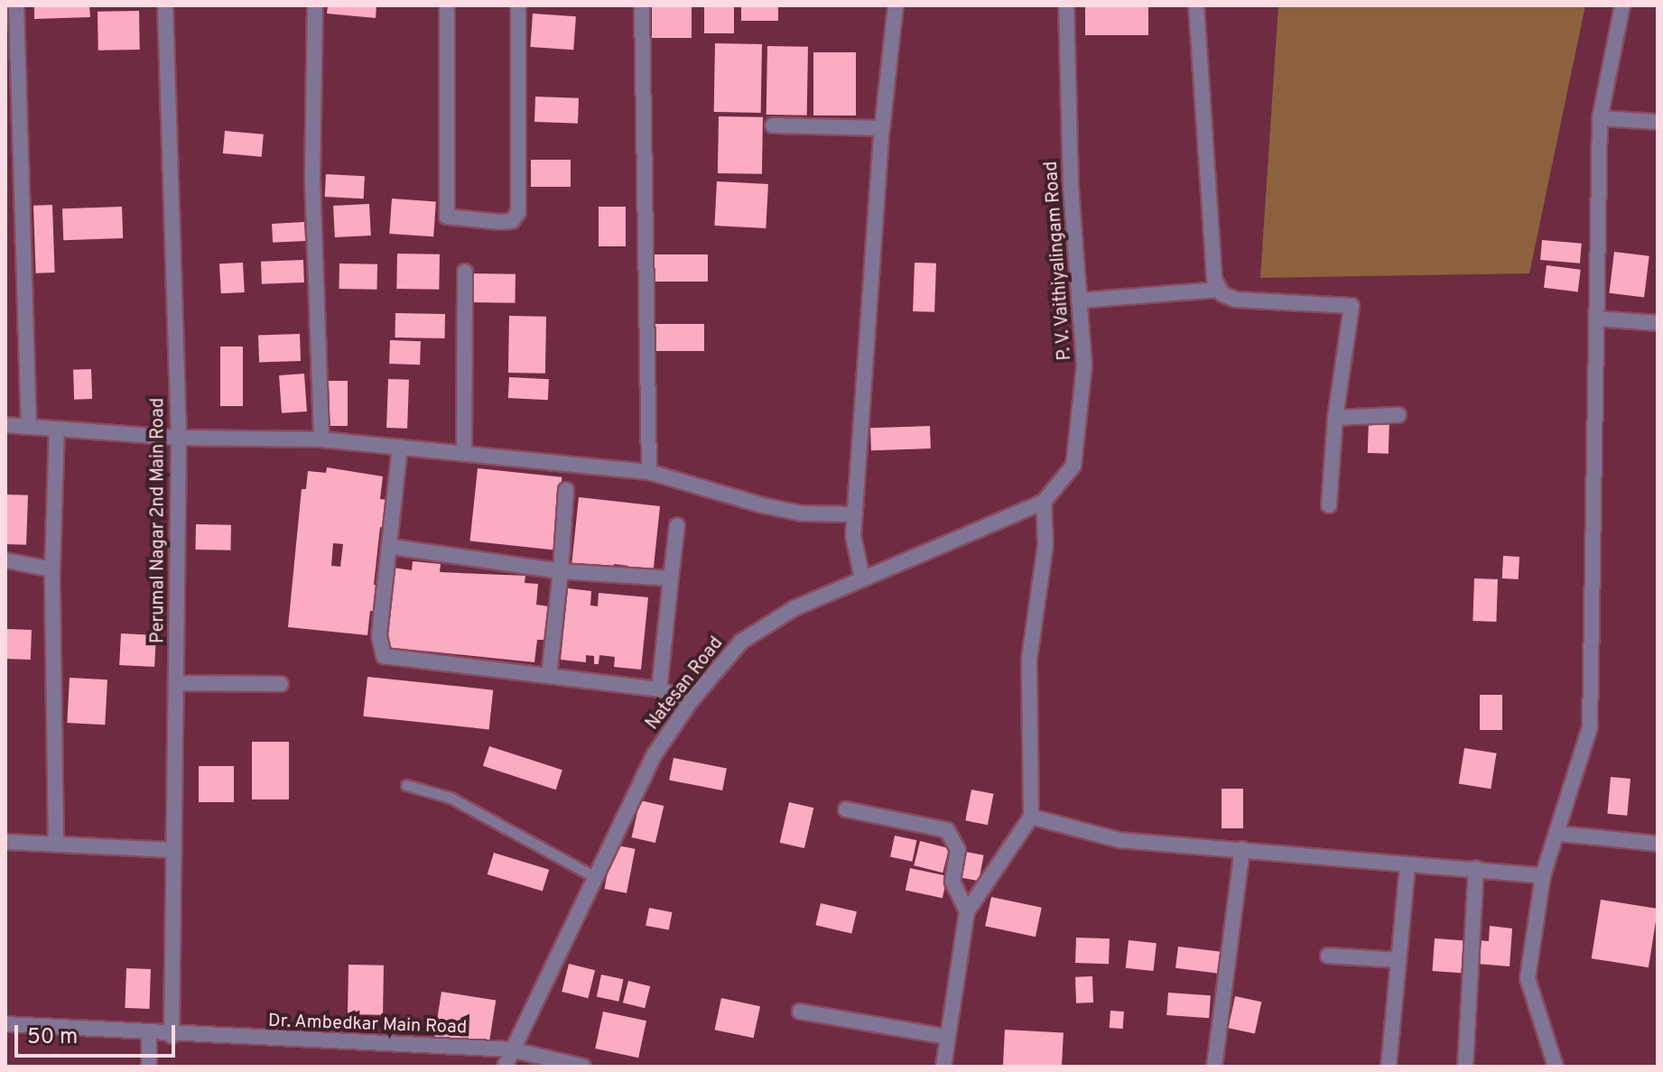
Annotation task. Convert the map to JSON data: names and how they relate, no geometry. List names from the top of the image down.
{
  "streets": {
    "street": [
      "P. V. Vaithiyalingam Road",
      "Perumal Nagar 2nd Main Road",
      "Natesan Road",
      "Dr. Ambedkar Main Road"
    ]
  },
  "crossings": [
    ["P. V. Vaithiyalingam Road", "Natesan Road"],
    ["Perumal Nagar 2nd Main Road", "Dr. Ambedkar Main Road"],
    ["Natesan Road", "Dr. Ambedkar Main Road"]
  ],
  "scale_bar": "50 m"
}
